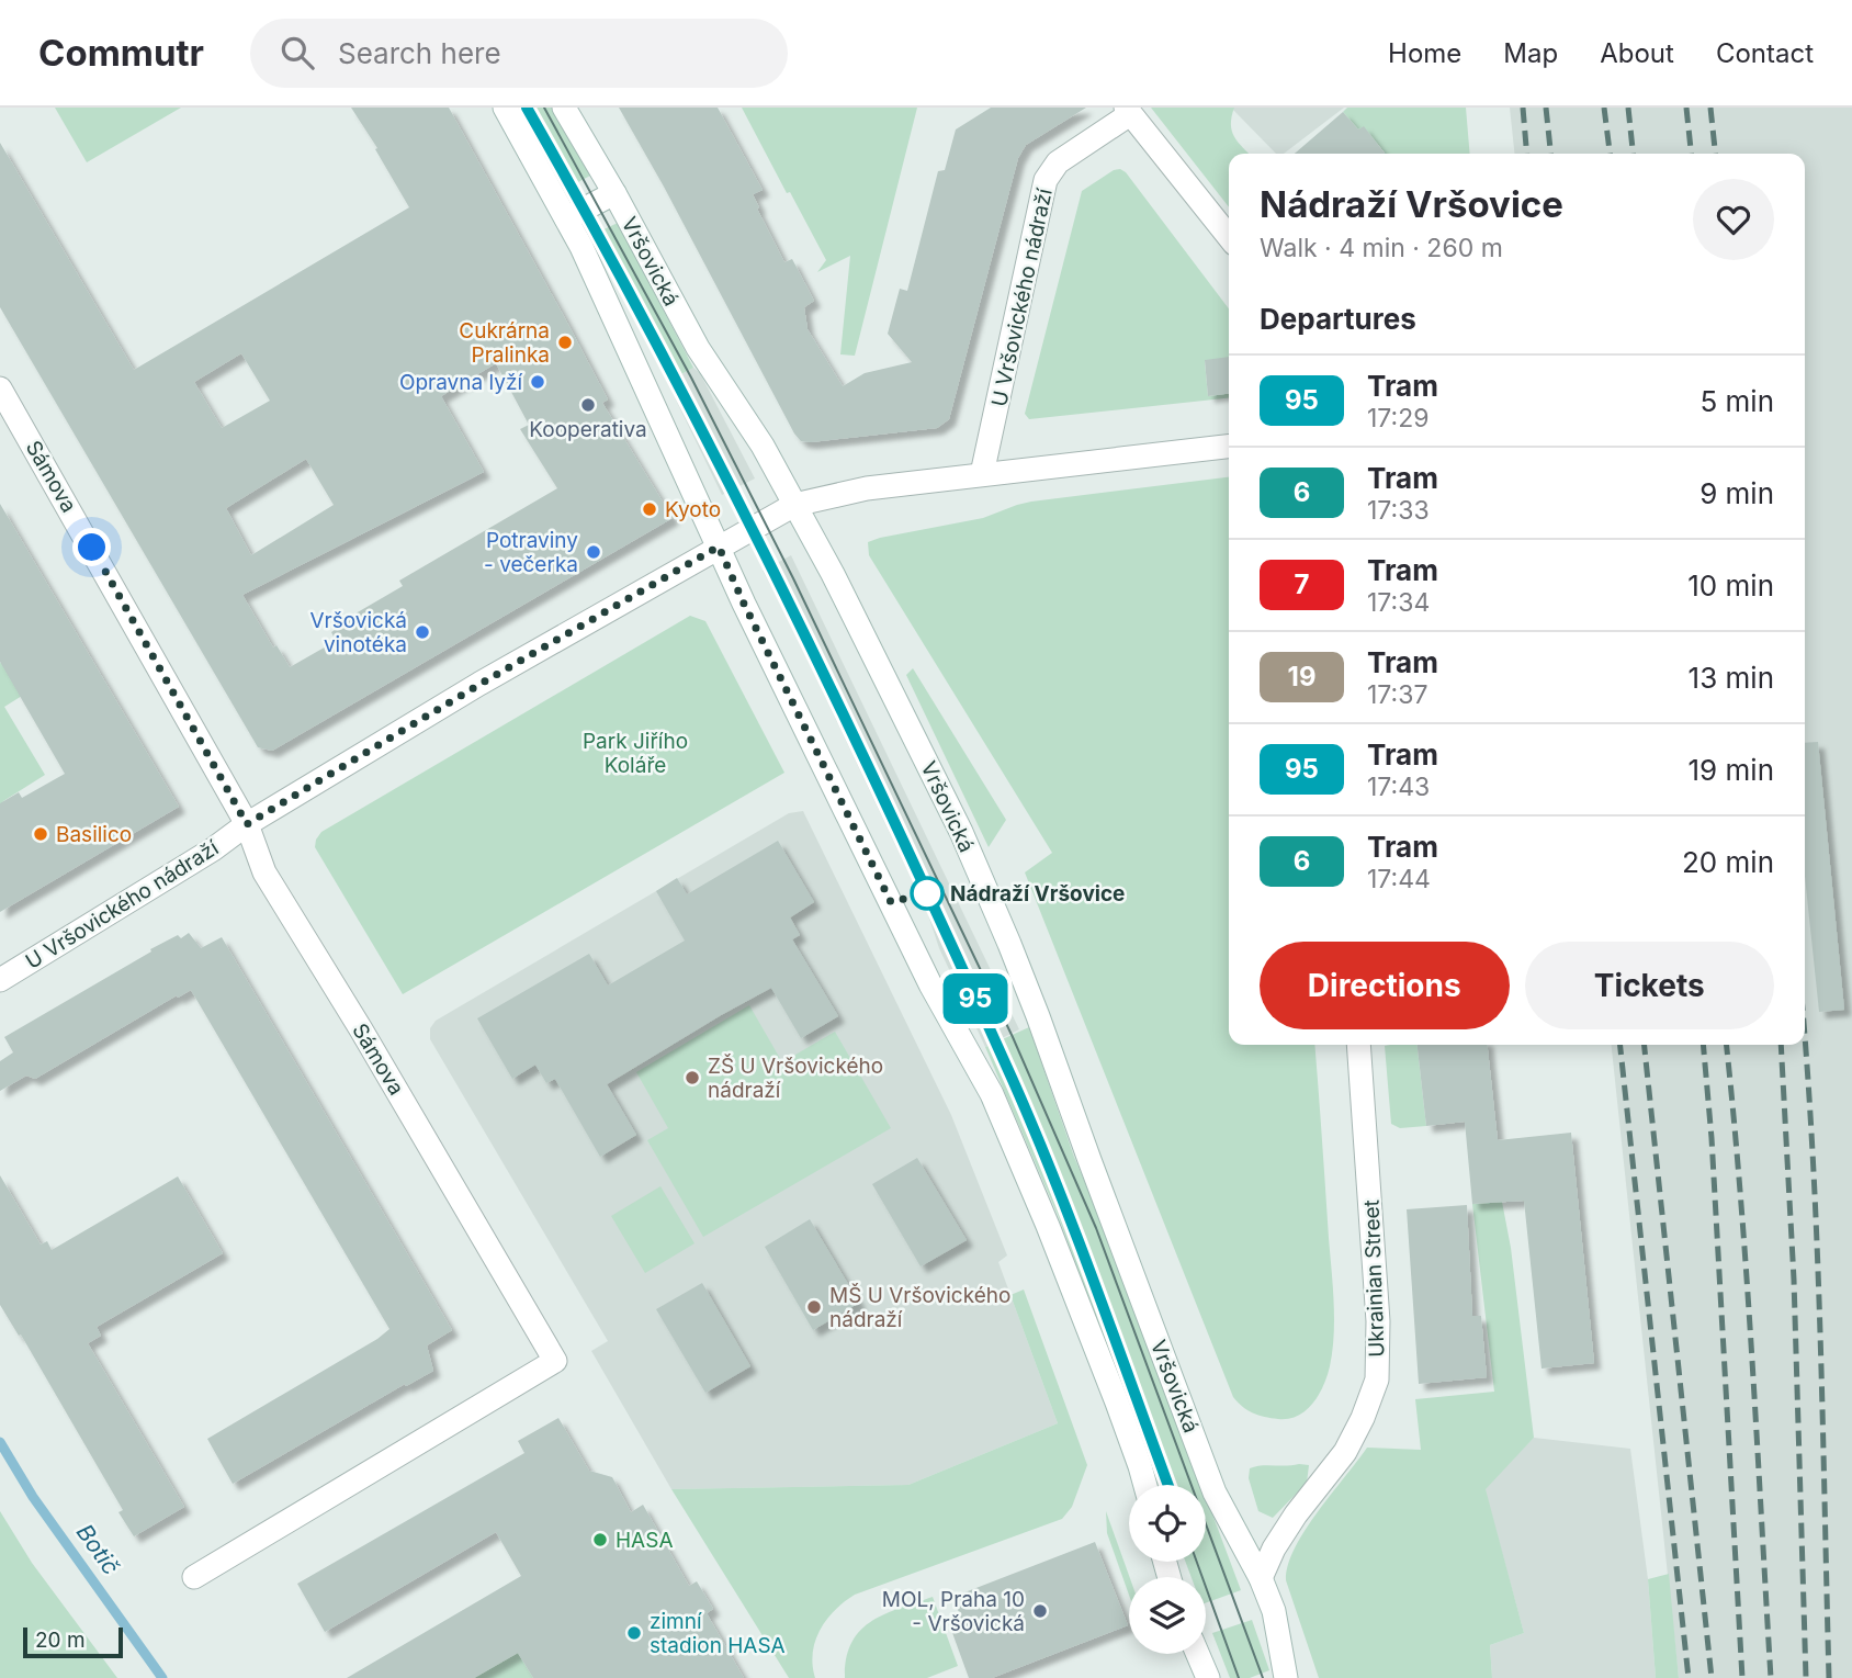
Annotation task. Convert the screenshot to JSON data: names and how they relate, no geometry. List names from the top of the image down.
{
  "streets": {
    "street": [
      "Vršovická",
      "U Vršovického nádraží",
      "Sámova",
      "Ukrainian Street"
    ]
  },
  "crossings": [
    ["Vršovická", "U Vršovického nádraží"],
    ["Vršovická", "Ukrainian Street"],
    ["U Vršovického nádraží", "Sámova"]
  ],
  "water": ["Botič"],
  "parks": ["Park Jiřího Koláře"],
  "places": [
    "Cukrárna Pralinka",
    "Opravna lyží",
    "Kooperativa",
    "Kyoto",
    "Potraviny - večerka",
    "Vršovická vinotéka",
    "Basilico",
    "Nádraží Vršovice",
    "ZŠ U Vršovického nádraží",
    "MŠ U Vršovického nádraží",
    "HASA",
    "MOL, Praha 10 - Vršovická",
    "zimní stadion HASA"
  ],
  "lines": ["tram line 95"],
  "scale_bar": "20 m",
  "page": {
    "header": "Commutr",
    "search": "Search here",
    "nav": [
      "Home",
      "Map",
      "About",
      "Contact"
    ],
    "on_map": "95",
    "heading": [
      ["Nádraží Vršovice", "Walk · 4 min · 260 m"],
      "Departures"
    ],
    "list": [
      {
        "mark": "95",
        "name": "Tram",
        "note": "17:29",
        "value": "5 min"
      },
      {
        "mark": "6",
        "name": "Tram",
        "note": "17:33",
        "value": "9 min"
      },
      {
        "mark": "7",
        "name": "Tram",
        "note": "17:34",
        "value": "10 min"
      },
      {
        "mark": "19",
        "name": "Tram",
        "note": "17:37",
        "value": "13 min"
      },
      {
        "mark": "95",
        "name": "Tram",
        "note": "17:43",
        "value": "19 min"
      },
      {
        "mark": "6",
        "name": "Tram",
        "note": "17:44",
        "value": "20 min"
      }
    ],
    "buttons": ["Directions", "Tickets"],
    "scale": "20 m"
  }
}
